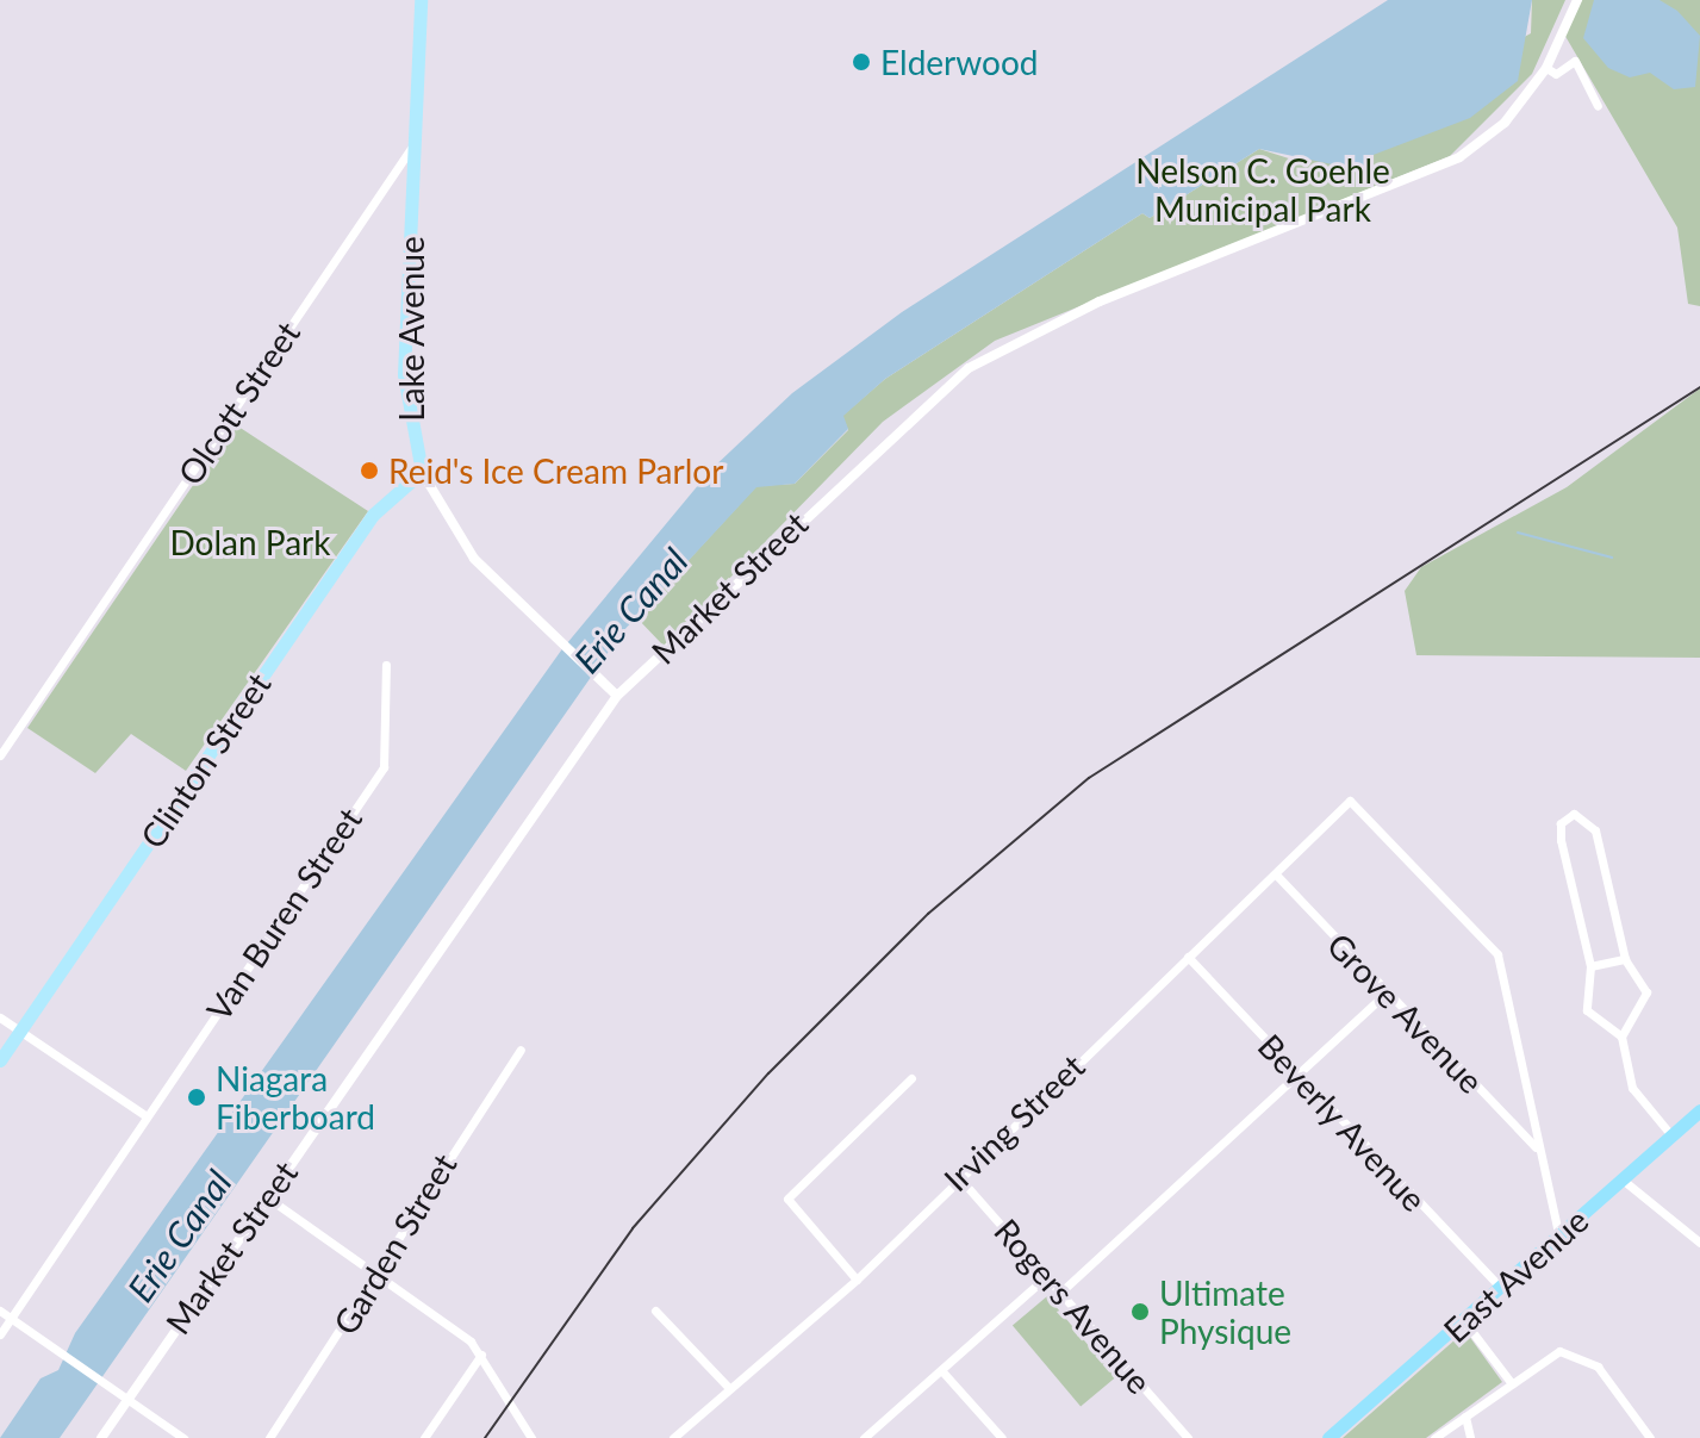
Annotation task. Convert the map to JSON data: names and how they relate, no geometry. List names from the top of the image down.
{
  "streets": {
    "highway": ["East Avenue"],
    "main road": ["Lake Avenue", "Clinton Street"],
    "street": [
      "Olcott Street",
      "Market Street",
      "Van Buren Street",
      "Grove Avenue",
      "Irving Street",
      "Beverly Avenue",
      "Garden Street",
      "Rogers Avenue"
    ]
  },
  "crossings": [
    ["Lake Avenue", "Olcott Street"],
    ["Lake Avenue", "Market Street"],
    ["Lake Avenue", "Clinton Street"],
    ["Grove Avenue", "Irving Street"],
    ["Irving Street", "Beverly Avenue"],
    ["Irving Street", "Rogers Avenue"],
    ["Beverly Avenue", "East Avenue"]
  ],
  "water": ["Erie Canal"],
  "parks": ["Nelson C. Goehle Municipal Park", "Dolan Park"],
  "places": [
    "Elderwood",
    "Reid's Ice Cream Parlor",
    "Niagara Fiberboard",
    "Ultimate Physique"
  ]
}
